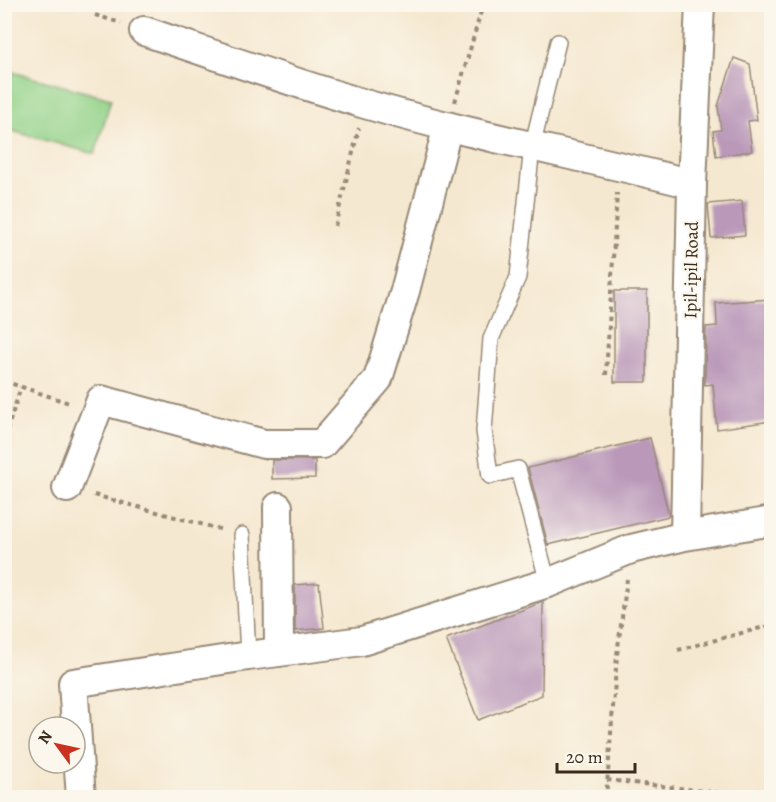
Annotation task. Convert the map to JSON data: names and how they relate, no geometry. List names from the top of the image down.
{
  "streets": {
    "street": ["Ipil-ipil Road"]
  },
  "scale_bar": "20 m",
  "north": "top left"
}
